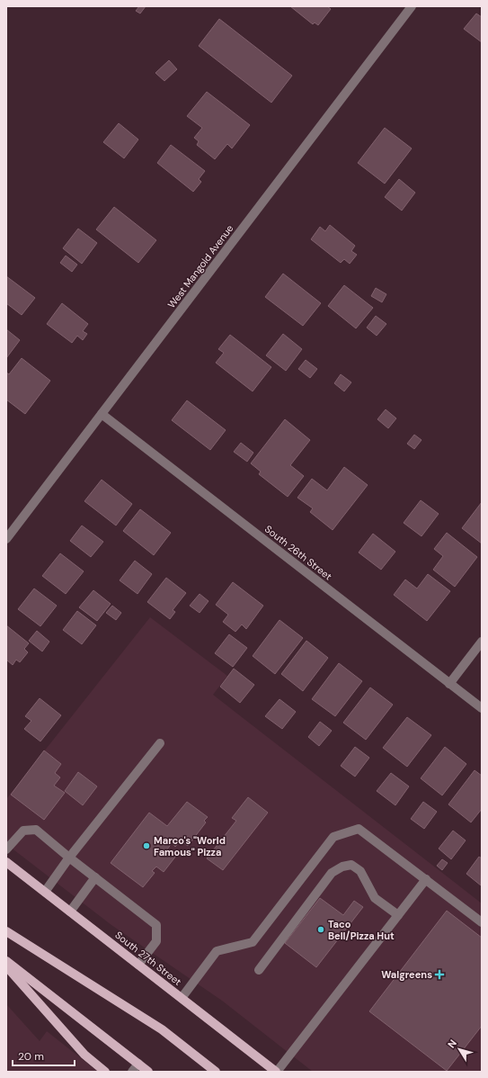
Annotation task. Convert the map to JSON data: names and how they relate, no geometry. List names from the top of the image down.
{
  "streets": {
    "main road": ["South 27th Street"],
    "street": ["West Mangold Avenue", "South 26th Street"]
  },
  "crossings": [
    ["West Mangold Avenue", "South 26th Street"]
  ],
  "places": {
    "other": ["Marco's \"World Famous\" Pizza", "Taco Bell/Pizza Hut"],
    "health": ["Walgreens"]
  },
  "scale_bar": "20 m",
  "north": "top left"
}
